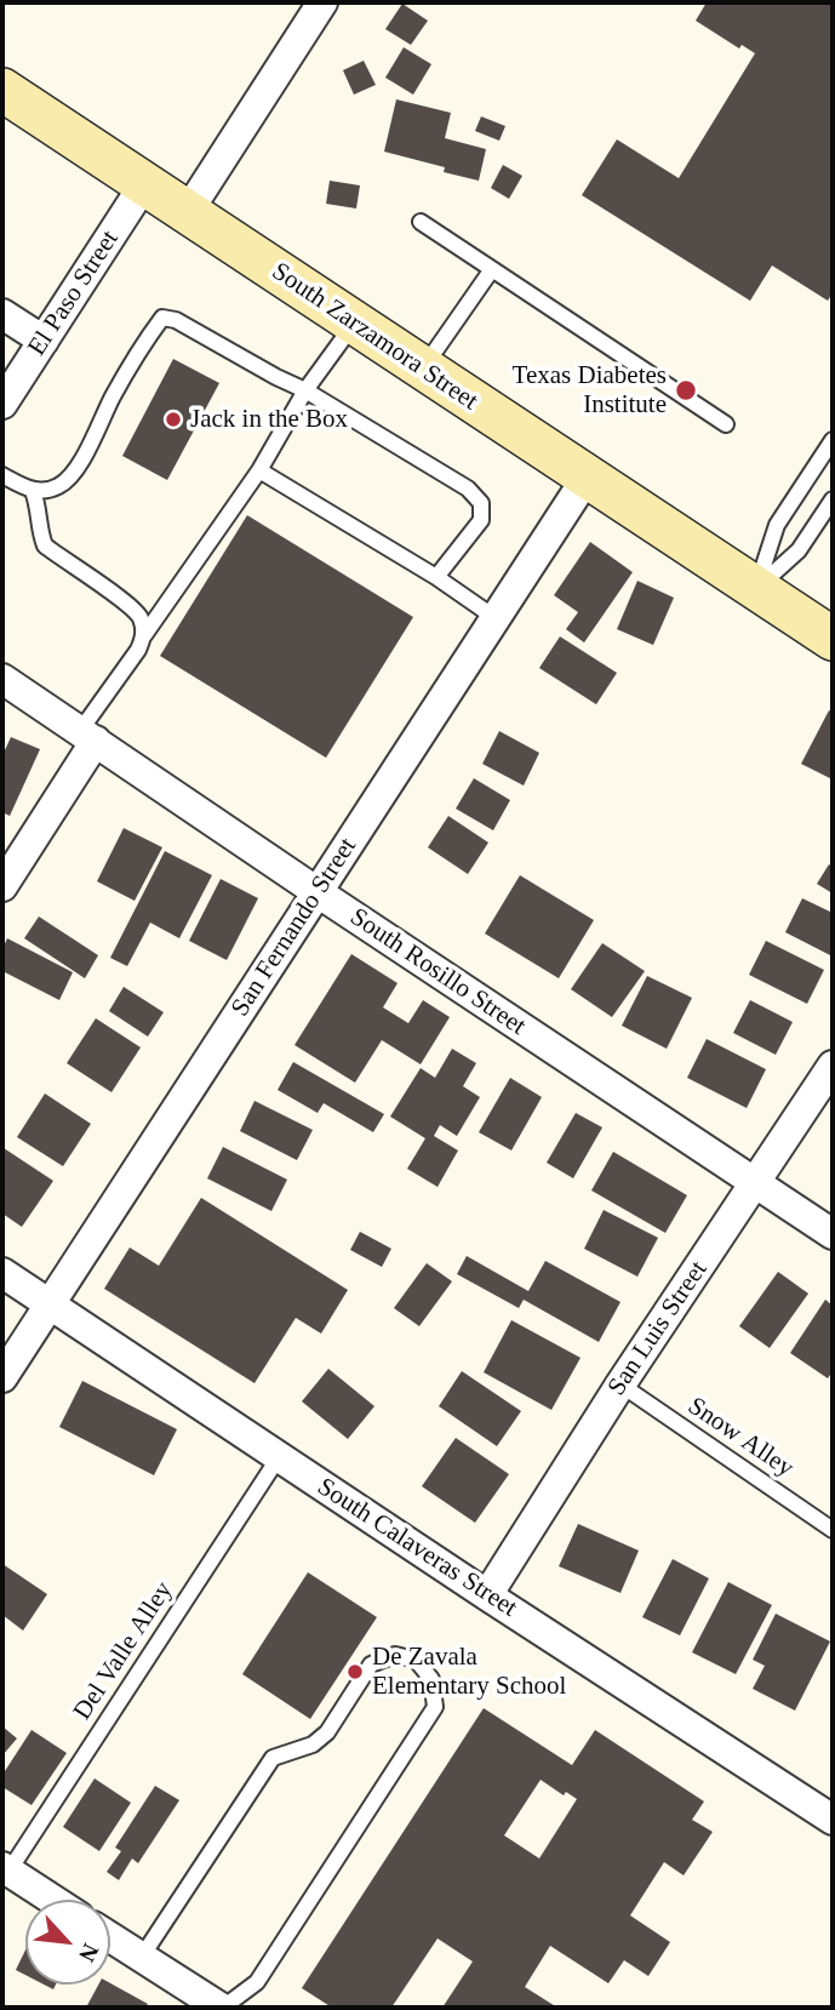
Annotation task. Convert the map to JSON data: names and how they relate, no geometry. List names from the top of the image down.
{
  "streets": {
    "main road": ["South Zarzamora Street"],
    "street": [
      "El Paso Street",
      "San Fernando Street",
      "South Rosillo Street",
      "San Luis Street",
      "South Calaveras Street"
    ],
    "lane": ["Snow Alley", "Del Valle Alley"]
  },
  "crossings": [
    ["El Paso Street", "South Zarzamora Street"],
    ["South Zarzamora Street", "San Fernando Street"],
    ["San Fernando Street", "South Rosillo Street"],
    ["San Fernando Street", "South Calaveras Street"],
    ["South Rosillo Street", "San Luis Street"],
    ["San Luis Street", "Snow Alley"],
    ["San Luis Street", "South Calaveras Street"],
    ["South Calaveras Street", "Del Valle Alley"]
  ],
  "places": ["Texas Diabetes Institute", "Jack in the Box", "De Zavala Elementary School"],
  "north": "bottom right"
}
